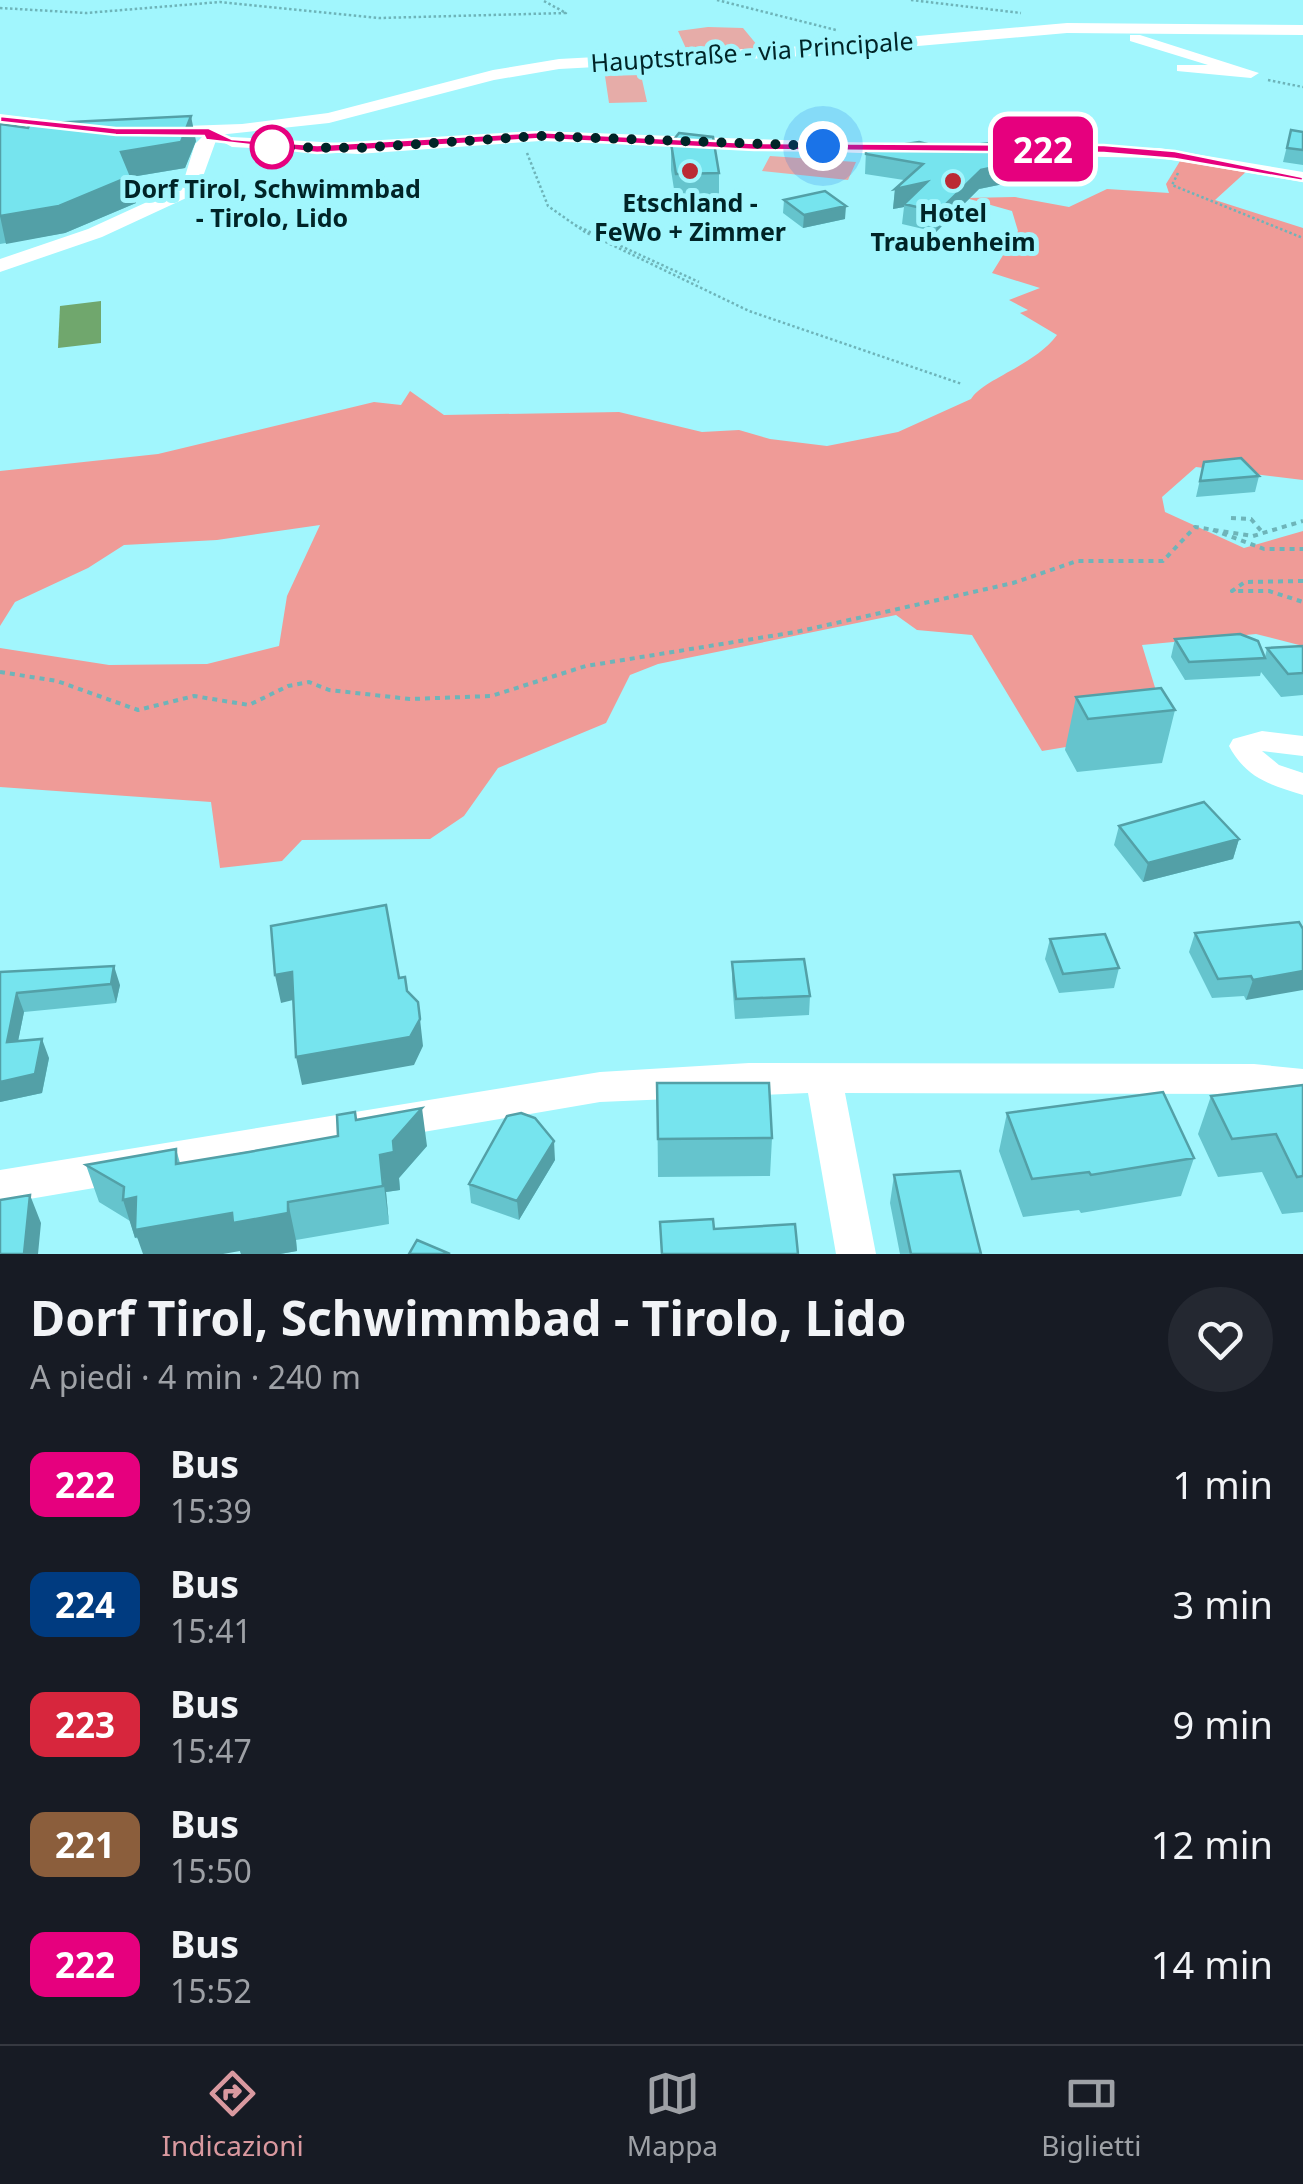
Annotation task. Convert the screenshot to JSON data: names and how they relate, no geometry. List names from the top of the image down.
{
  "streets": {
    "street": ["Hauptstraße - via Principale"]
  },
  "places": ["Dorf Tirol, Schwimmbad - Tirolo, Lido", "Etschland - FeWo + Zimmer", "Hotel Traubenheim"],
  "lines": ["bus line 222"],
  "page": {
    "on_map": "222",
    "heading": ["Dorf Tirol, Schwimmbad - Tirolo, Lido", "A piedi · 4 min · 240 m"],
    "list": [
      {
        "mark": "222",
        "name": "Bus",
        "note": "15:39",
        "value": "1 min"
      },
      {
        "mark": "224",
        "name": "Bus",
        "note": "15:41",
        "value": "3 min"
      },
      {
        "mark": "223",
        "name": "Bus",
        "note": "15:47",
        "value": "9 min"
      },
      {
        "mark": "221",
        "name": "Bus",
        "note": "15:50",
        "value": "12 min"
      },
      {
        "mark": "222",
        "name": "Bus",
        "note": "15:52",
        "value": "14 min"
      }
    ],
    "tabs": ["Indicazioni", "Mappa", "Biglietti"]
  }
}
